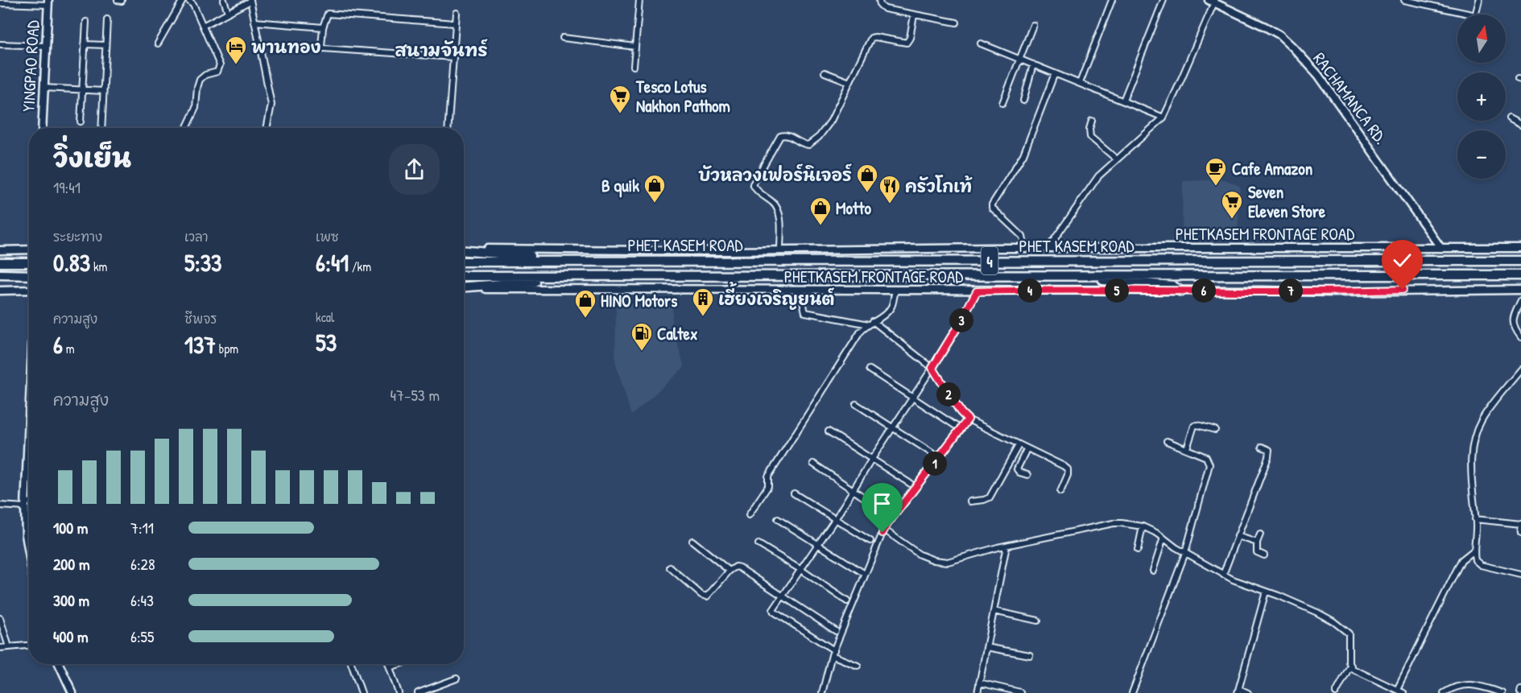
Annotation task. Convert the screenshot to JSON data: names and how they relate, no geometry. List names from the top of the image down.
{
  "streets": {
    "highway": ["PHET KASEM ROAD", "4"],
    "main road": ["YINGPAO ROAD", "RACHAMANCA RD.", "PHETKASEM FRONTAGE ROAD"]
  },
  "crossings": [
    ["RACHAMANCA RD.", "PHETKASEM FRONTAGE ROAD"]
  ],
  "districts": ["สนามจันทร์"],
  "places": {
    "hotel": ["พานทอง"],
    "supermarket": ["Tesco Lotus Nakhon Pathom", "Seven Eleven Store"],
    "cafe": ["Cafe Amazon"],
    "shop": [
      "บัวหลวงเฟอร์นิเจอร์",
      "B quik",
      "Motto",
      "HINO Motors"
    ],
    "restaurant": ["ครัวโกเท้"],
    "building": ["เฮี้ยงเจริญยนต์"],
    "fuel station": ["Caltex"]
  },
  "north": "top",
  "page": {
    "map_buttons": ["+", "−"],
    "heading": ["วิ่งเย็น", "19:41"],
    "stats": [
      ["ระยะทาง", "0.83 km"],
      ["เวลา", "5:33"],
      ["เพซ", "6:41 /km"],
      ["ความสูง", "6 m"],
      ["ชีพจร", "137 bpm"],
      ["kcal", "53"]
    ],
    "pins": [
      "4",
      "5",
      "6",
      "7",
      "3",
      "2",
      "1"
    ],
    "chart": ["ความสูง", "47–53 m"],
    "list": [
      {
        "name": "100 m",
        "note": "7:11"
      },
      {
        "name": "200 m",
        "note": "6:28"
      },
      {
        "name": "300 m",
        "note": "6:43"
      },
      {
        "name": "400 m",
        "note": "6:55"
      }
    ]
  }
}
